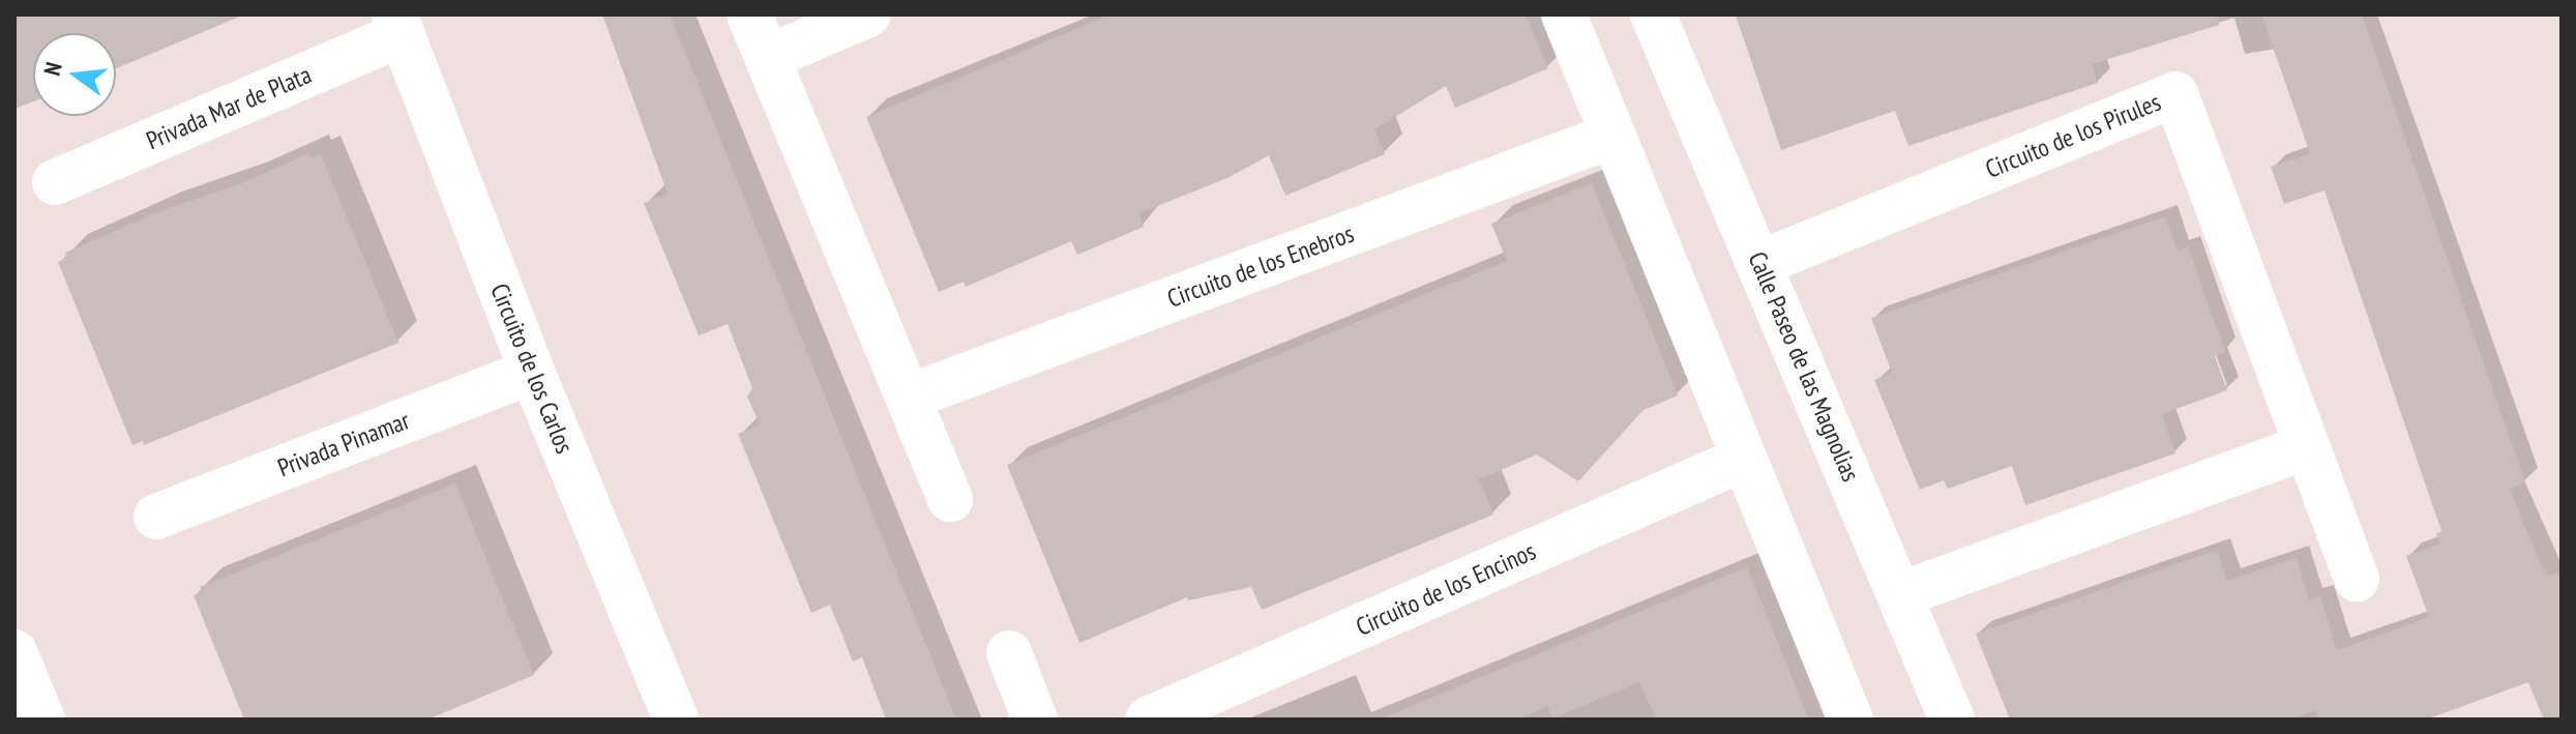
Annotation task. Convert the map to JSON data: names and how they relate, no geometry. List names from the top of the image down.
{
  "streets": {
    "street": [
      "Privada Mar de Plata",
      "Circuito de los Pirules",
      "Circuito de los Enebros",
      "Calle Paseo de las Magnolias",
      "Circuito de los Carlos",
      "Privada Pinamar",
      "Circuito de los Encinos"
    ]
  },
  "crossings": [
    ["Privada Mar de Plata", "Circuito de los Carlos"],
    ["Circuito de los Pirules", "Calle Paseo de las Magnolias"],
    ["Circuito de los Carlos", "Privada Pinamar"]
  ],
  "north": "left"
}
